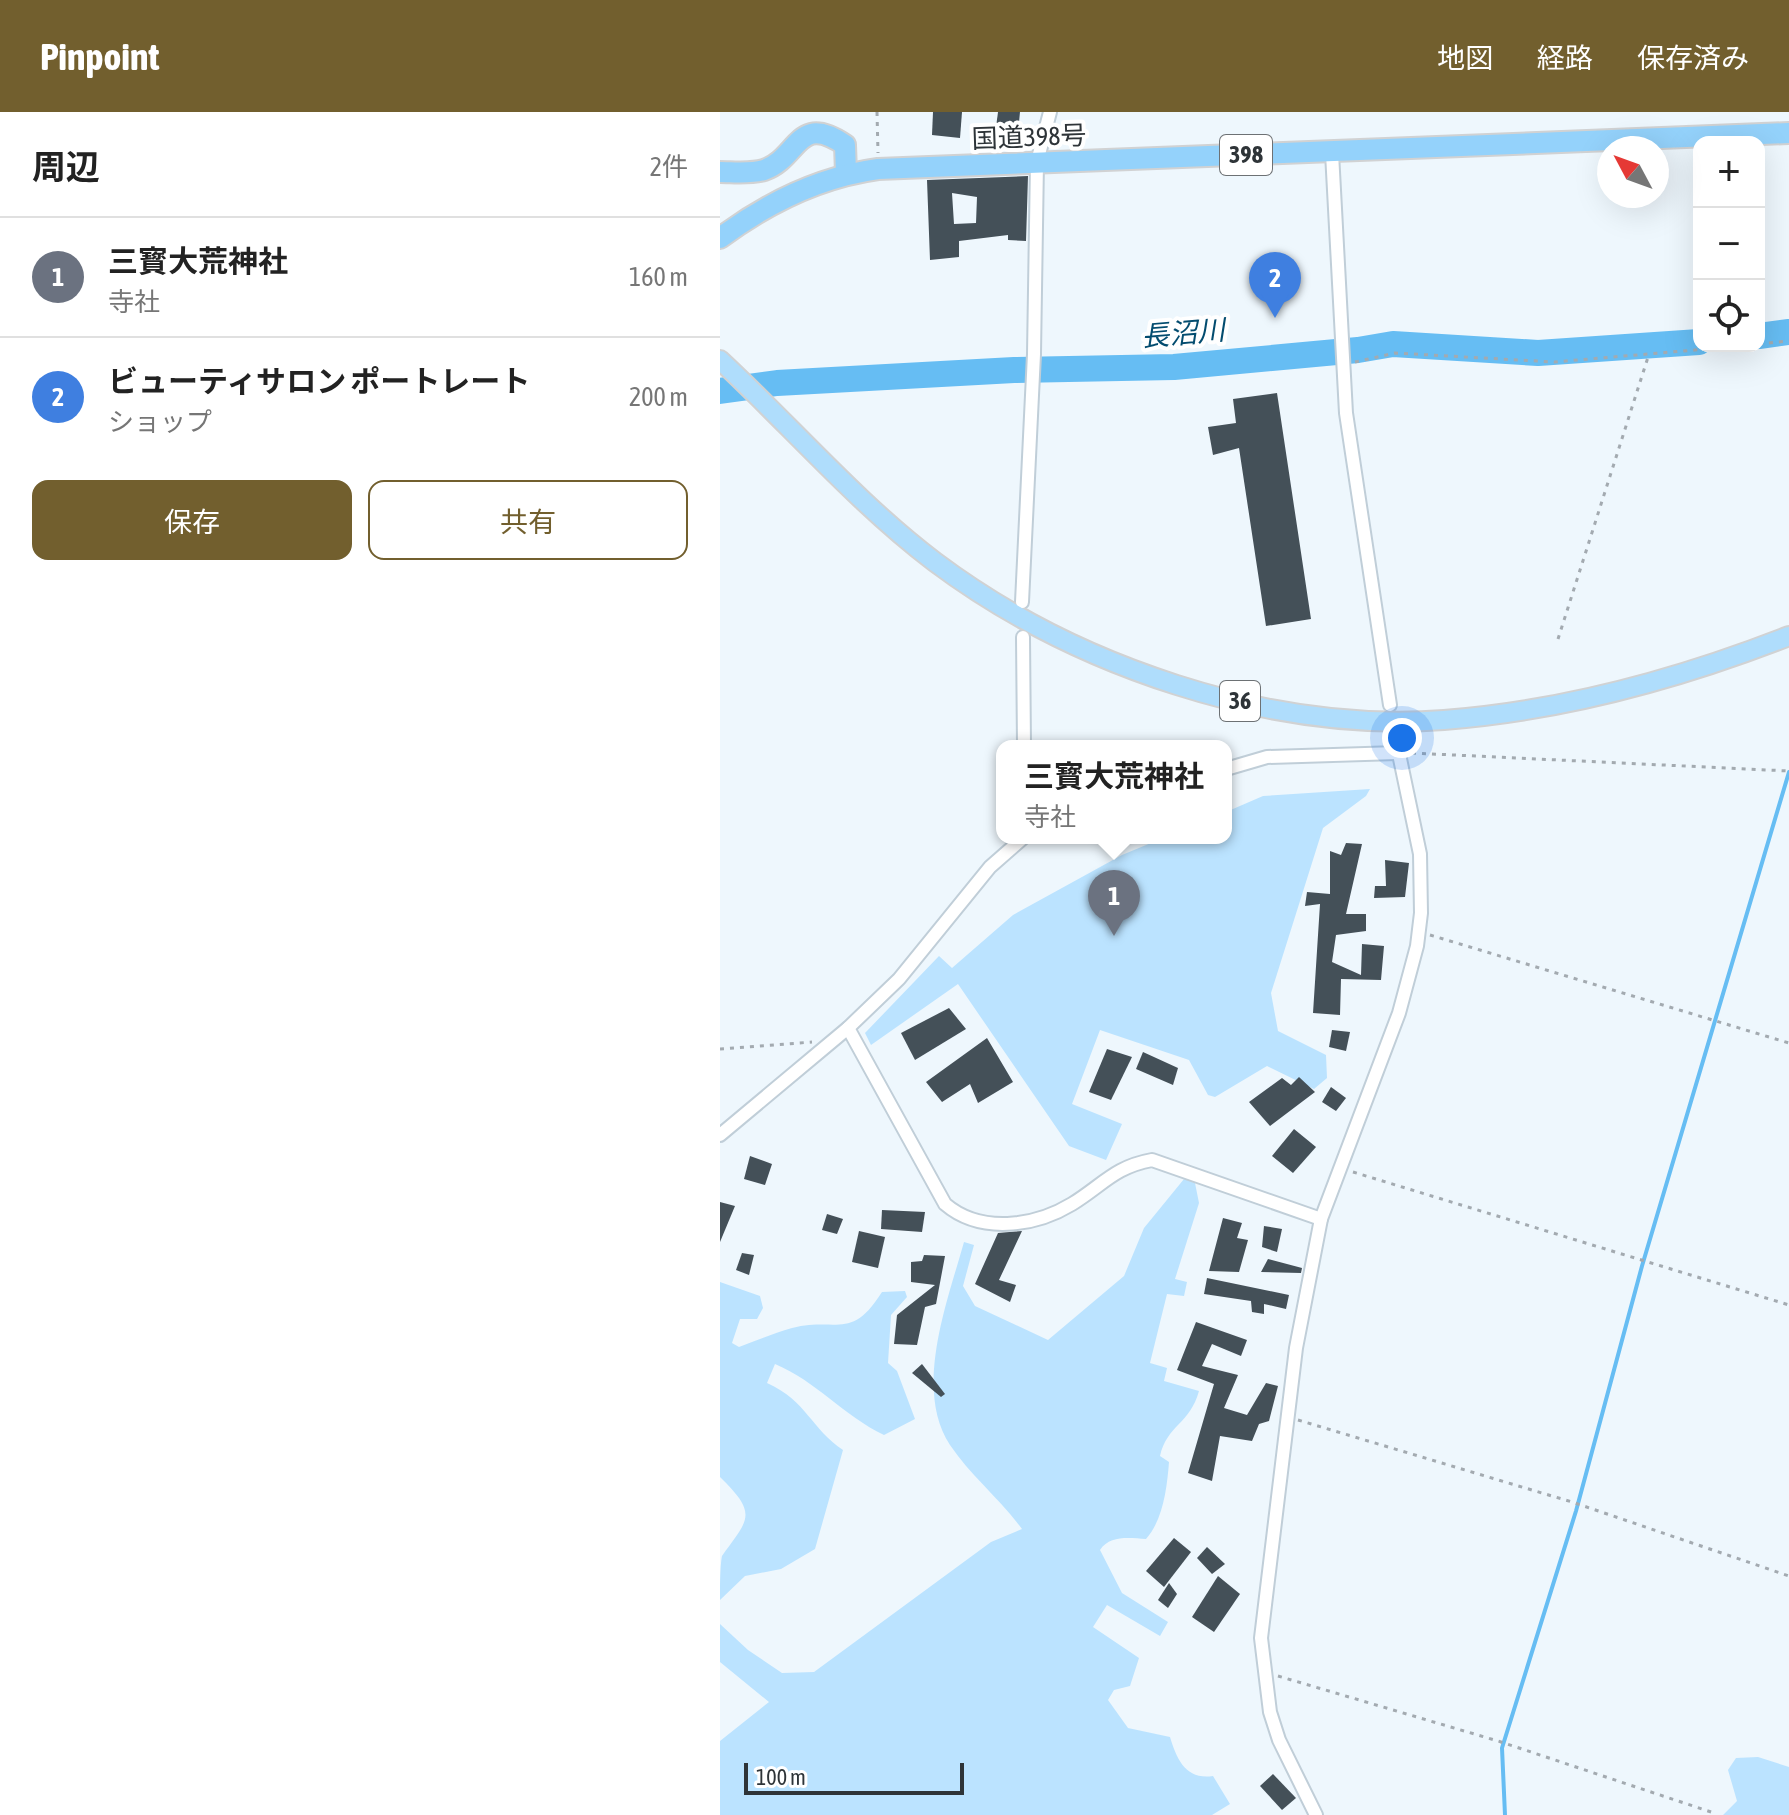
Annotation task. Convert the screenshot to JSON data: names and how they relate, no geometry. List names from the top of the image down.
{
  "streets": {
    "highway": ["国道398号", "398"],
    "main road": ["36"]
  },
  "water": ["長沼川"],
  "scale_bar": "100 m",
  "north": "top left",
  "page": {
    "header": "Pinpoint",
    "nav": ["地図", "経路", "保存済み"],
    "heading": ["周辺", "2件"],
    "map_buttons": ["+", "−"],
    "list": [
      {
        "mark": "1",
        "name": "三寳大荒神社",
        "note": "寺社",
        "value": "160 m"
      },
      {
        "mark": "2",
        "name": "ビューティサロン ポートレート",
        "note": "ショップ",
        "value": "200 m"
      }
    ],
    "pins": ["2", "1"],
    "buttons": ["保存", "共有"],
    "popup": ["三寳大荒神社", "寺社"],
    "scale": "100 m"
  }
}
